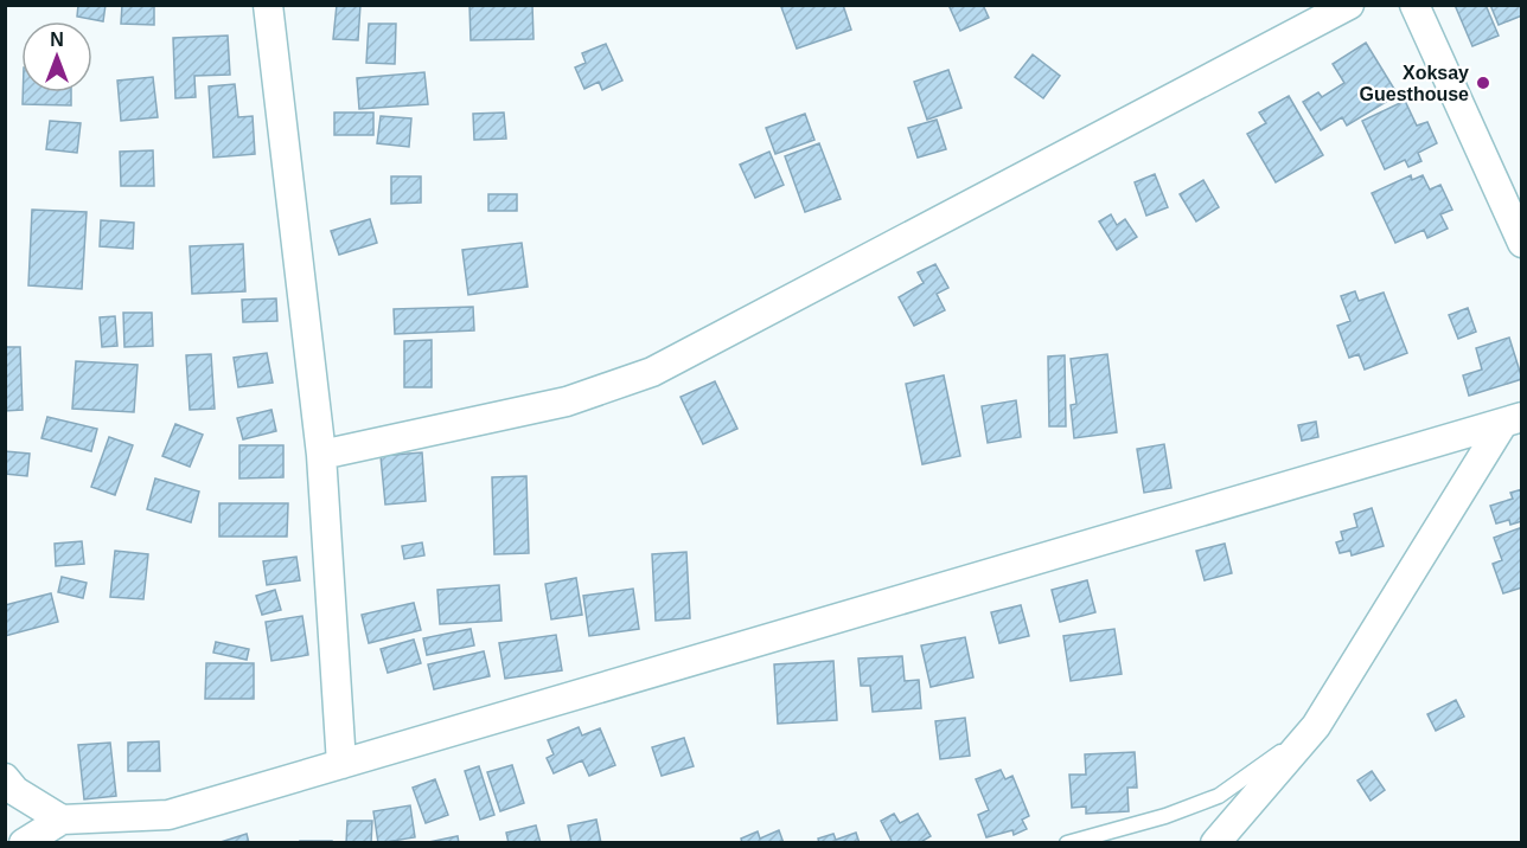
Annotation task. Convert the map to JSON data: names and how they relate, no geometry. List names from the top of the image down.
{
  "places": ["Xoksay Guesthouse"],
  "north": "top"
}
